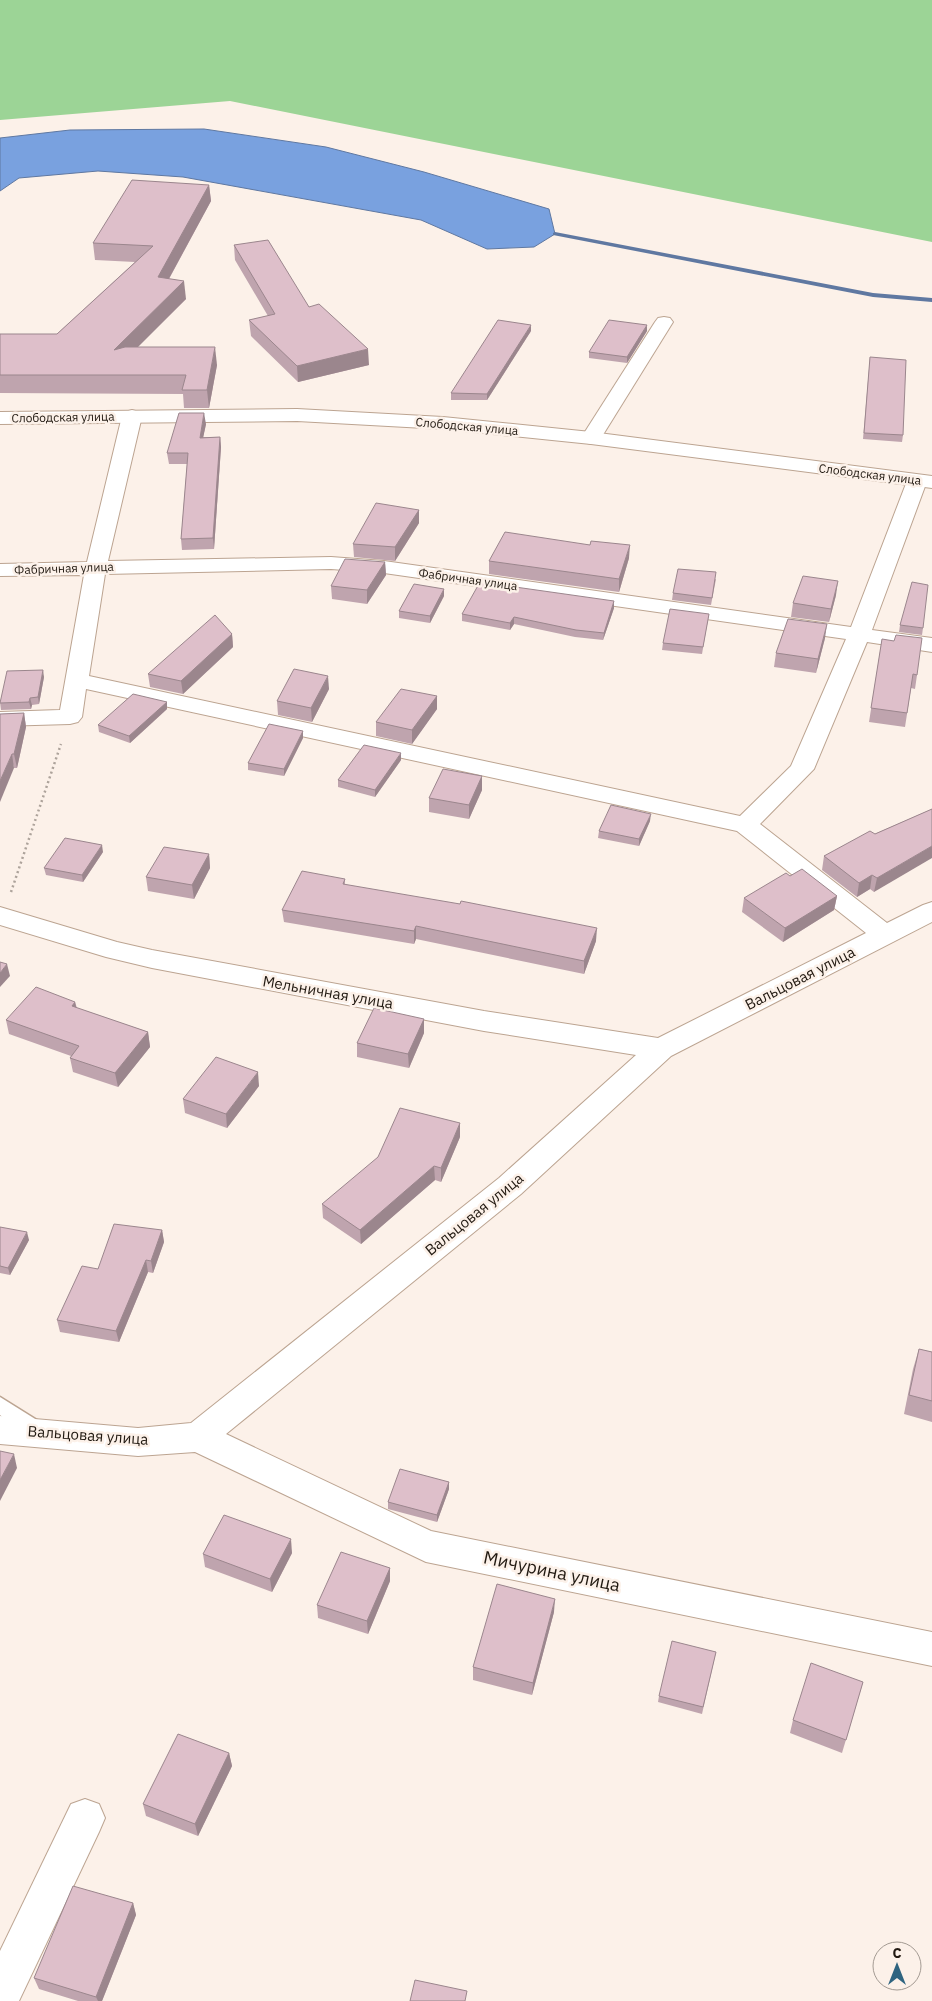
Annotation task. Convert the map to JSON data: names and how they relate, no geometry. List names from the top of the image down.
{
  "streets": {
    "street": [
      "Слободская улица",
      "Фабричная улица",
      "Вальцовая улица",
      "Мельничная улица",
      "Мичурина улица"
    ]
  },
  "crossings": [
    ["Вальцовая улица", "Мельничная улица"],
    ["Вальцовая улица", "Мичурина улица"]
  ],
  "north": "top"
}
